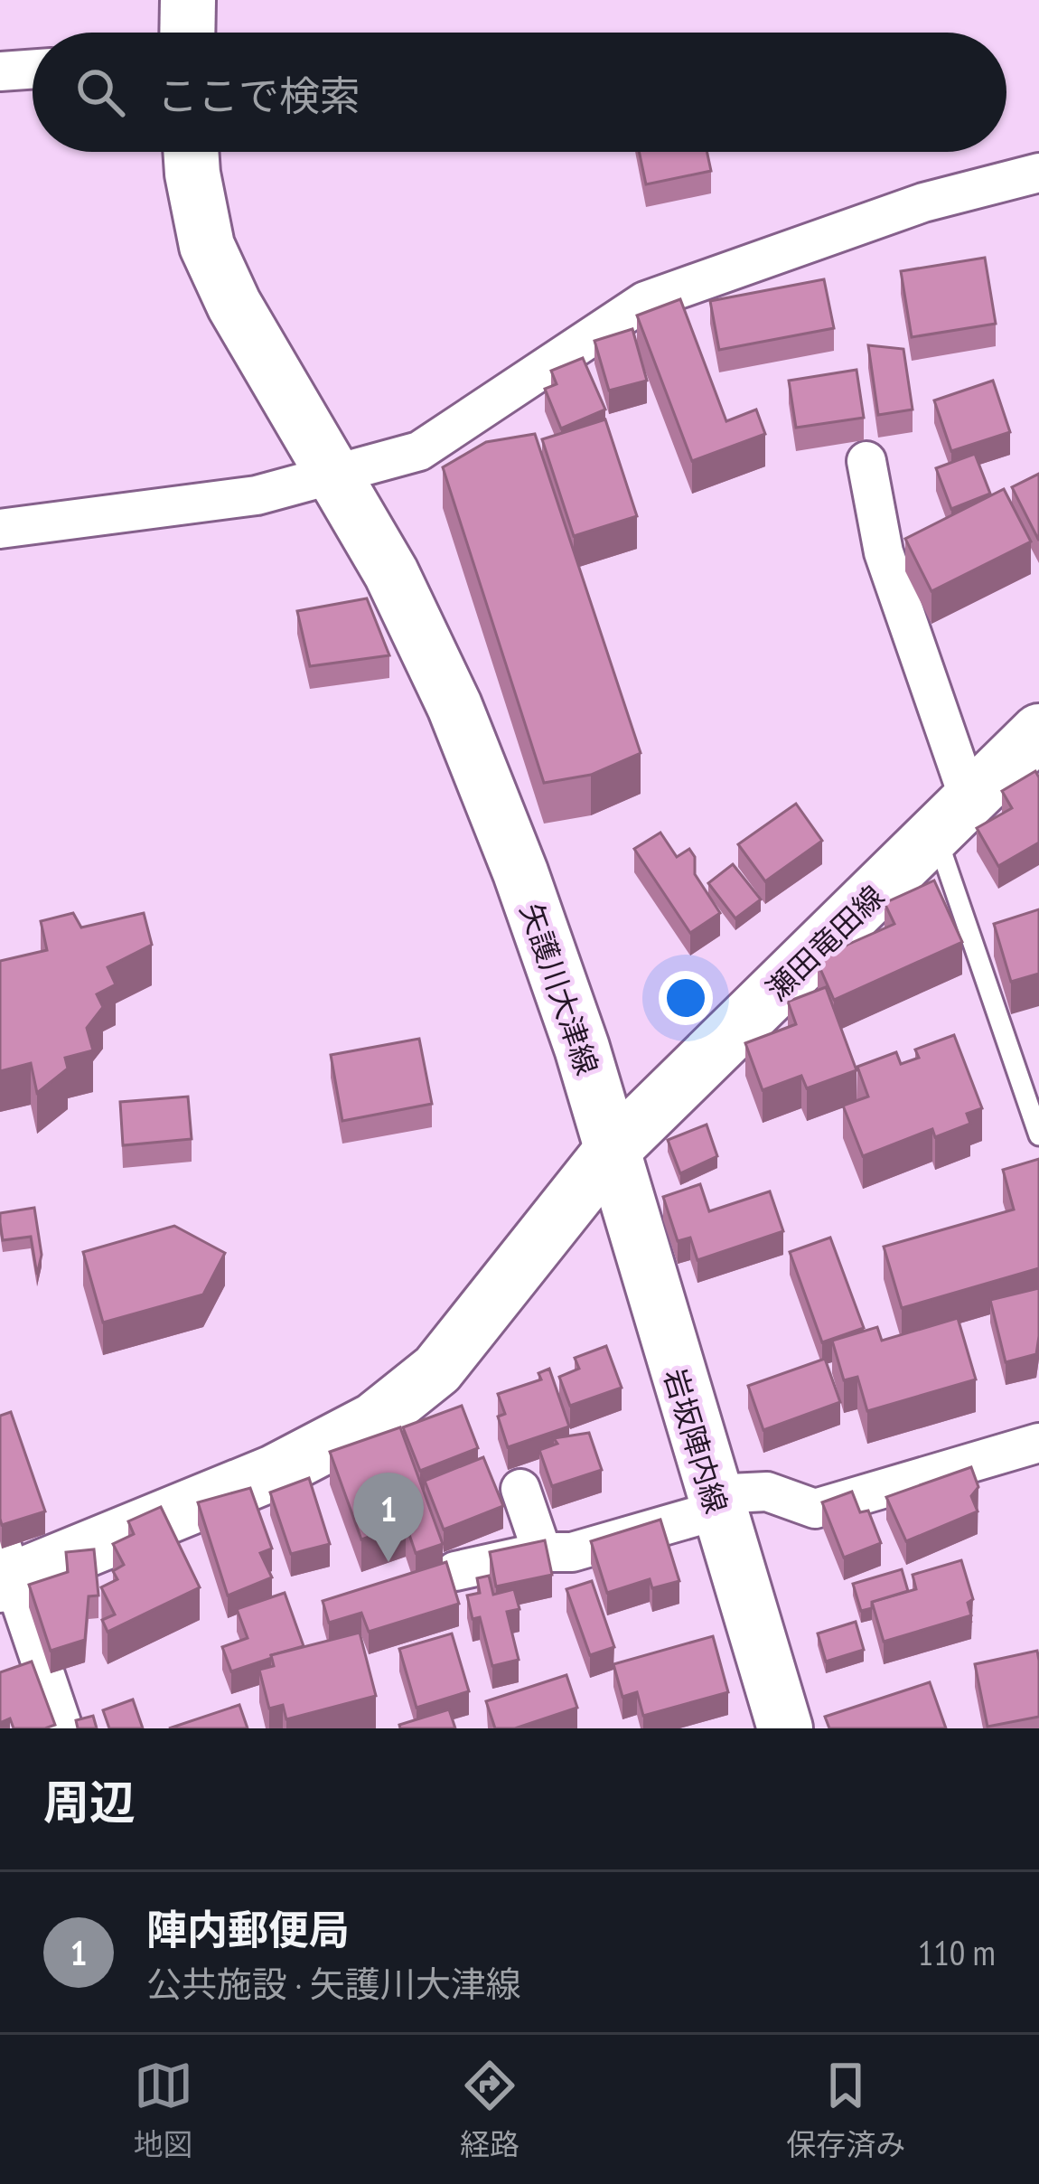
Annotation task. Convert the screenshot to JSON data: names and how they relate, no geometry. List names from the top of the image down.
{
  "streets": {
    "main road": ["瀬田竜田線", "矢護川大津線", "岩坂陣内線"]
  },
  "crossings": [
    ["瀬田竜田線", "矢護川大津線"],
    ["瀬田竜田線", "岩坂陣内線"],
    ["矢護川大津線", "岩坂陣内線"]
  ],
  "page": {
    "search": "ここで検索",
    "pins": "1",
    "heading": "周辺",
    "list": [
      {
        "mark": "1",
        "name": "陣内郵便局",
        "note": "公共施設 · 矢護川大津線",
        "value": "110 m"
      }
    ],
    "nav": ["地図", "経路", "保存済み"]
  }
}
